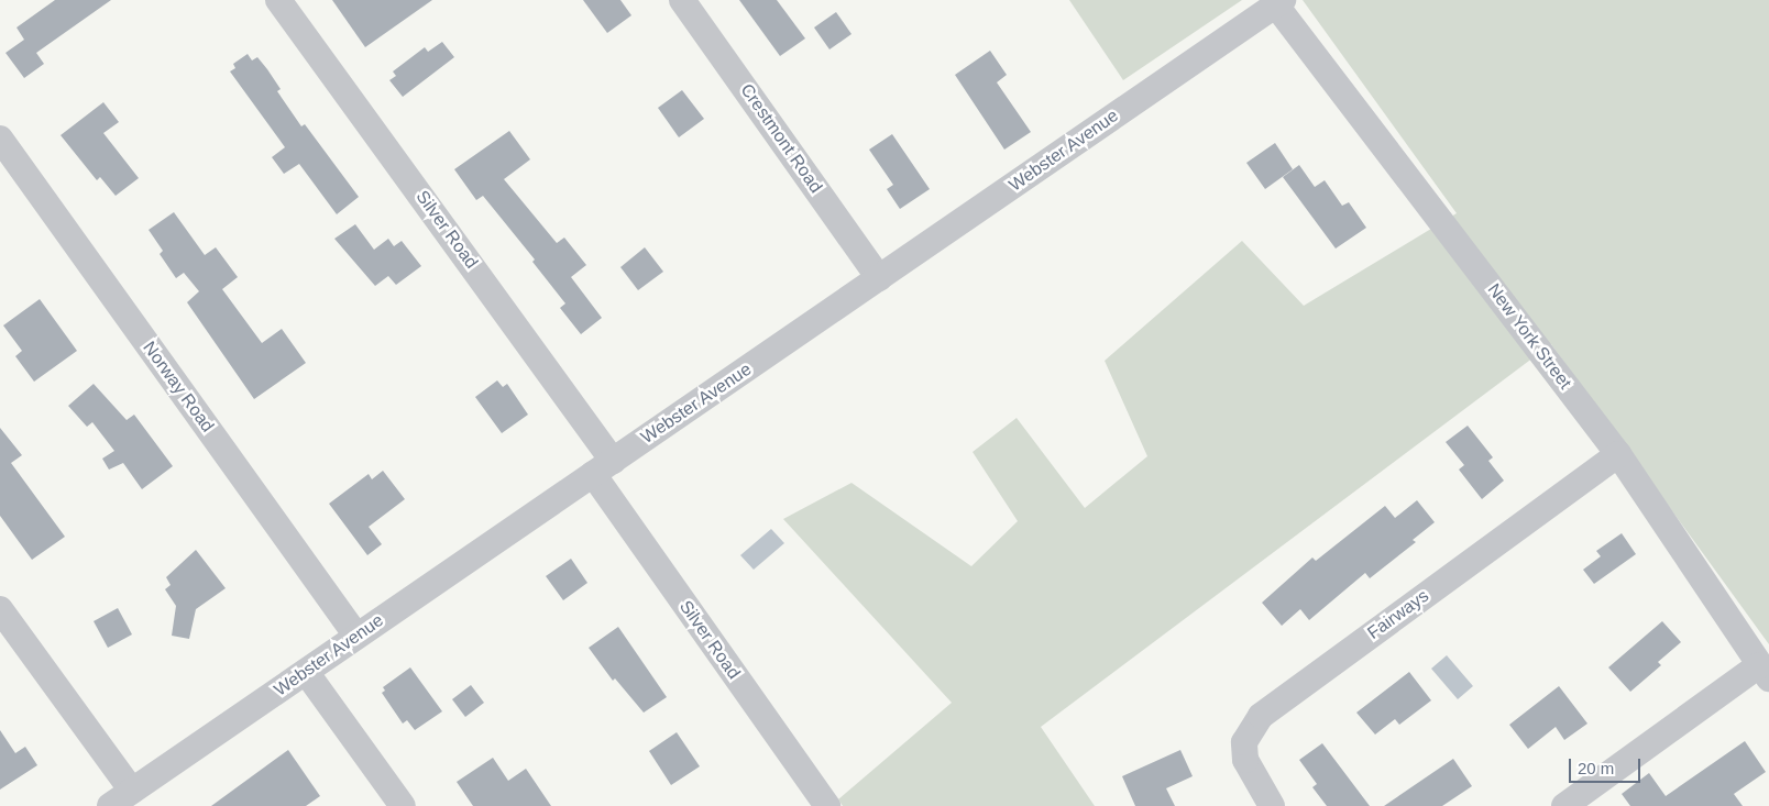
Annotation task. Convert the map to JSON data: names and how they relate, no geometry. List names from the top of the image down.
{
  "streets": {
    "street": [
      "Crestmont Road",
      "Webster Avenue",
      "Silver Road",
      "New York Street",
      "Norway Road",
      "Fairways"
    ]
  },
  "crossings": [
    ["Crestmont Road", "Webster Avenue"],
    ["Webster Avenue", "Silver Road"],
    ["Webster Avenue", "New York Street"],
    ["Webster Avenue", "Norway Road"],
    ["New York Street", "Fairways"]
  ],
  "scale_bar": "20 m"
}
